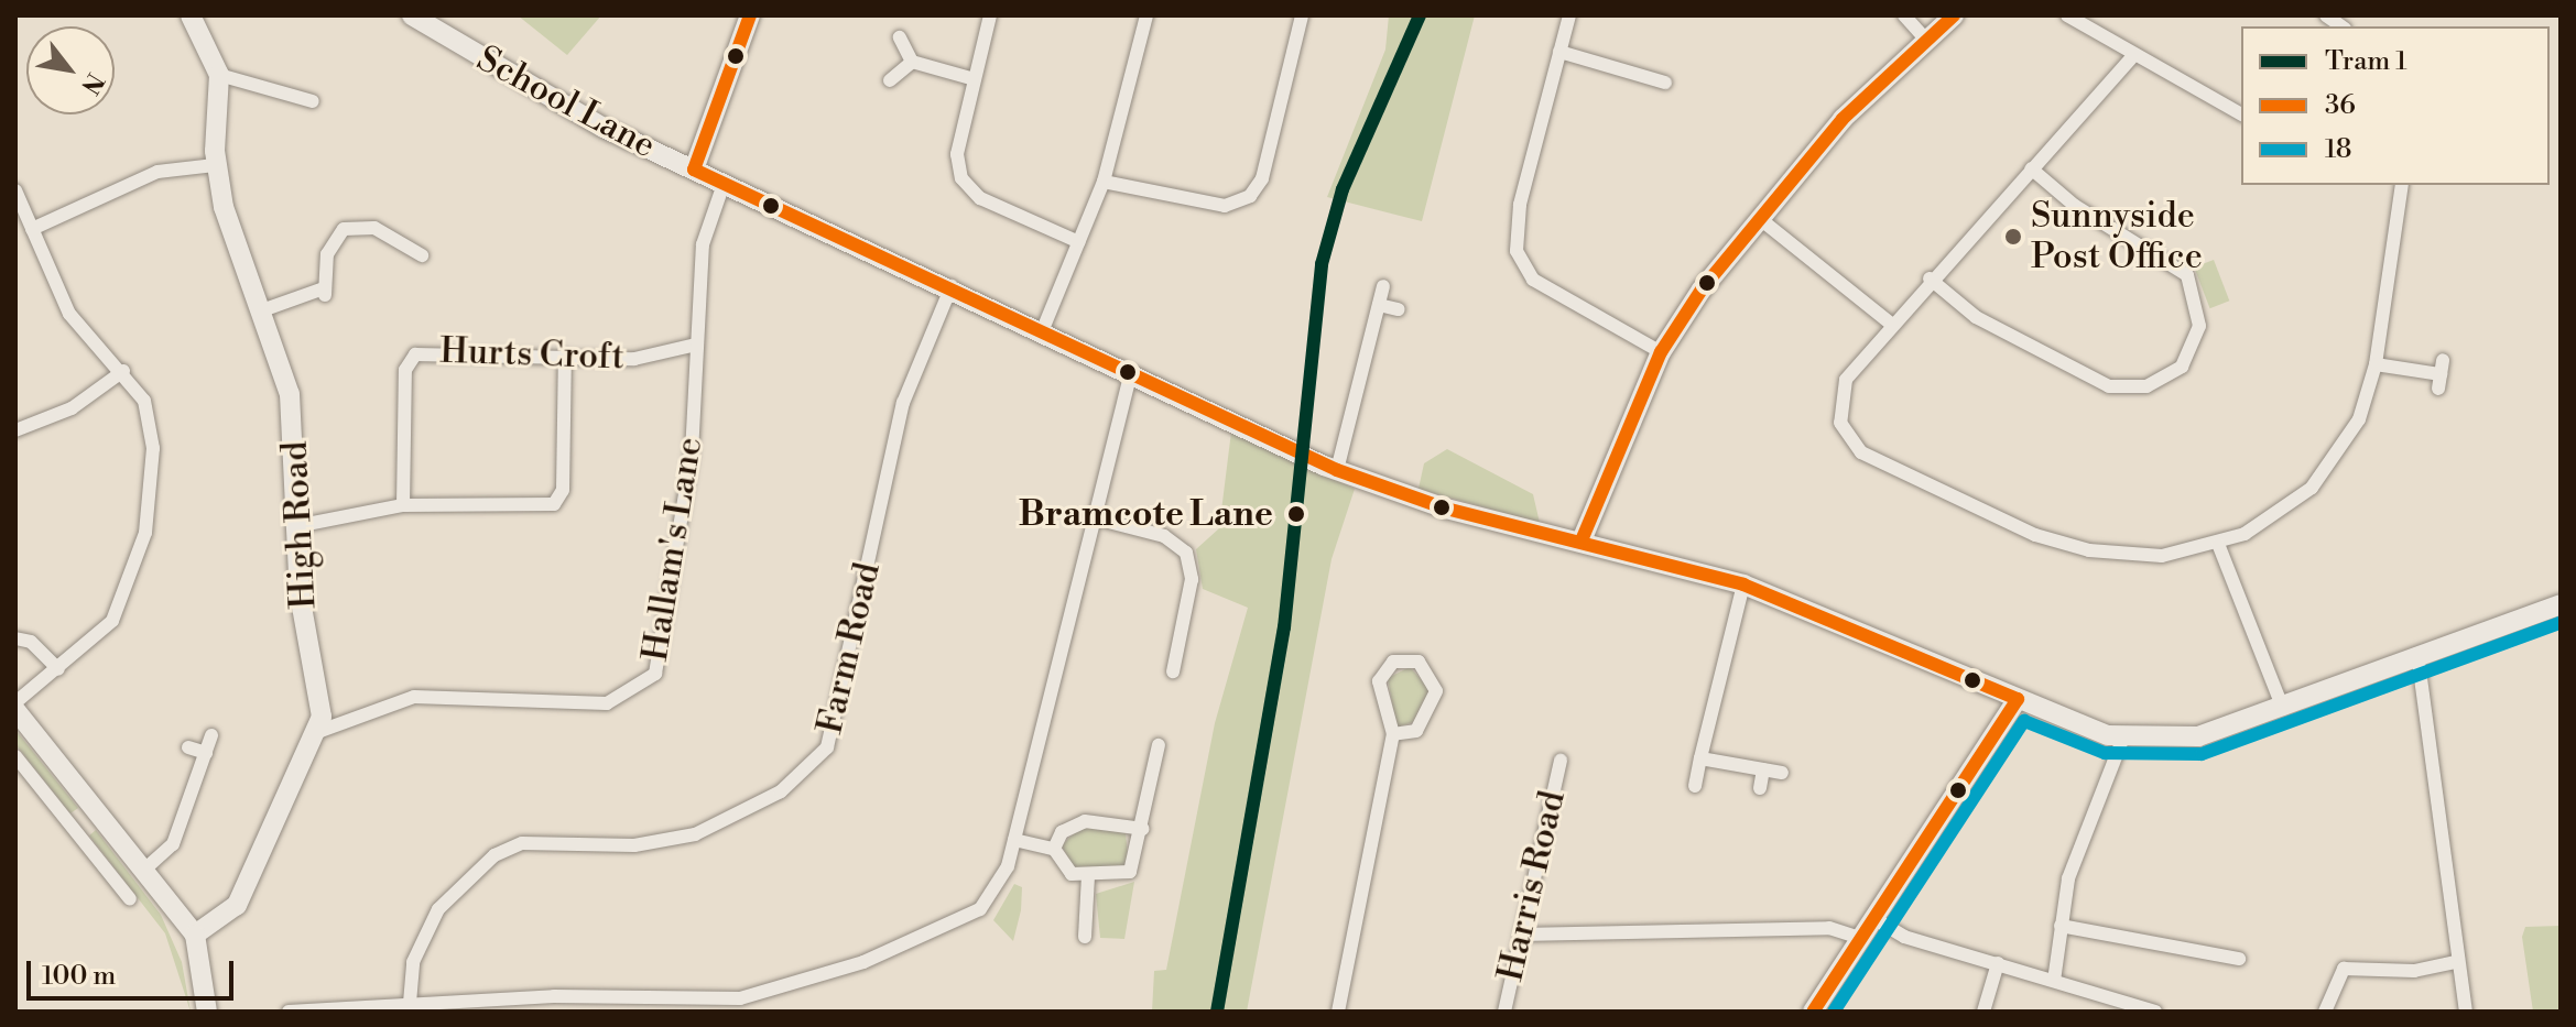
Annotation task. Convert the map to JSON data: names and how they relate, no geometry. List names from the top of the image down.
{
  "streets": {
    "street": [
      "School Lane",
      "Hurts Croft",
      "High Road",
      "Hallam's Lane",
      "Farm Road",
      "Harris Road"
    ]
  },
  "crossings": [
    ["School Lane", "Hallam's Lane"],
    ["Hurts Croft", "Hallam's Lane"],
    ["High Road", "Hallam's Lane"]
  ],
  "places": ["Sunnyside Post Office", "Bramcote Lane"],
  "lines": ["tram line 1", "transit line 36", "transit line 18"],
  "legend": ["Tram 1", "36", "18"],
  "scale_bar": "100 m",
  "north": "bottom right"
}
